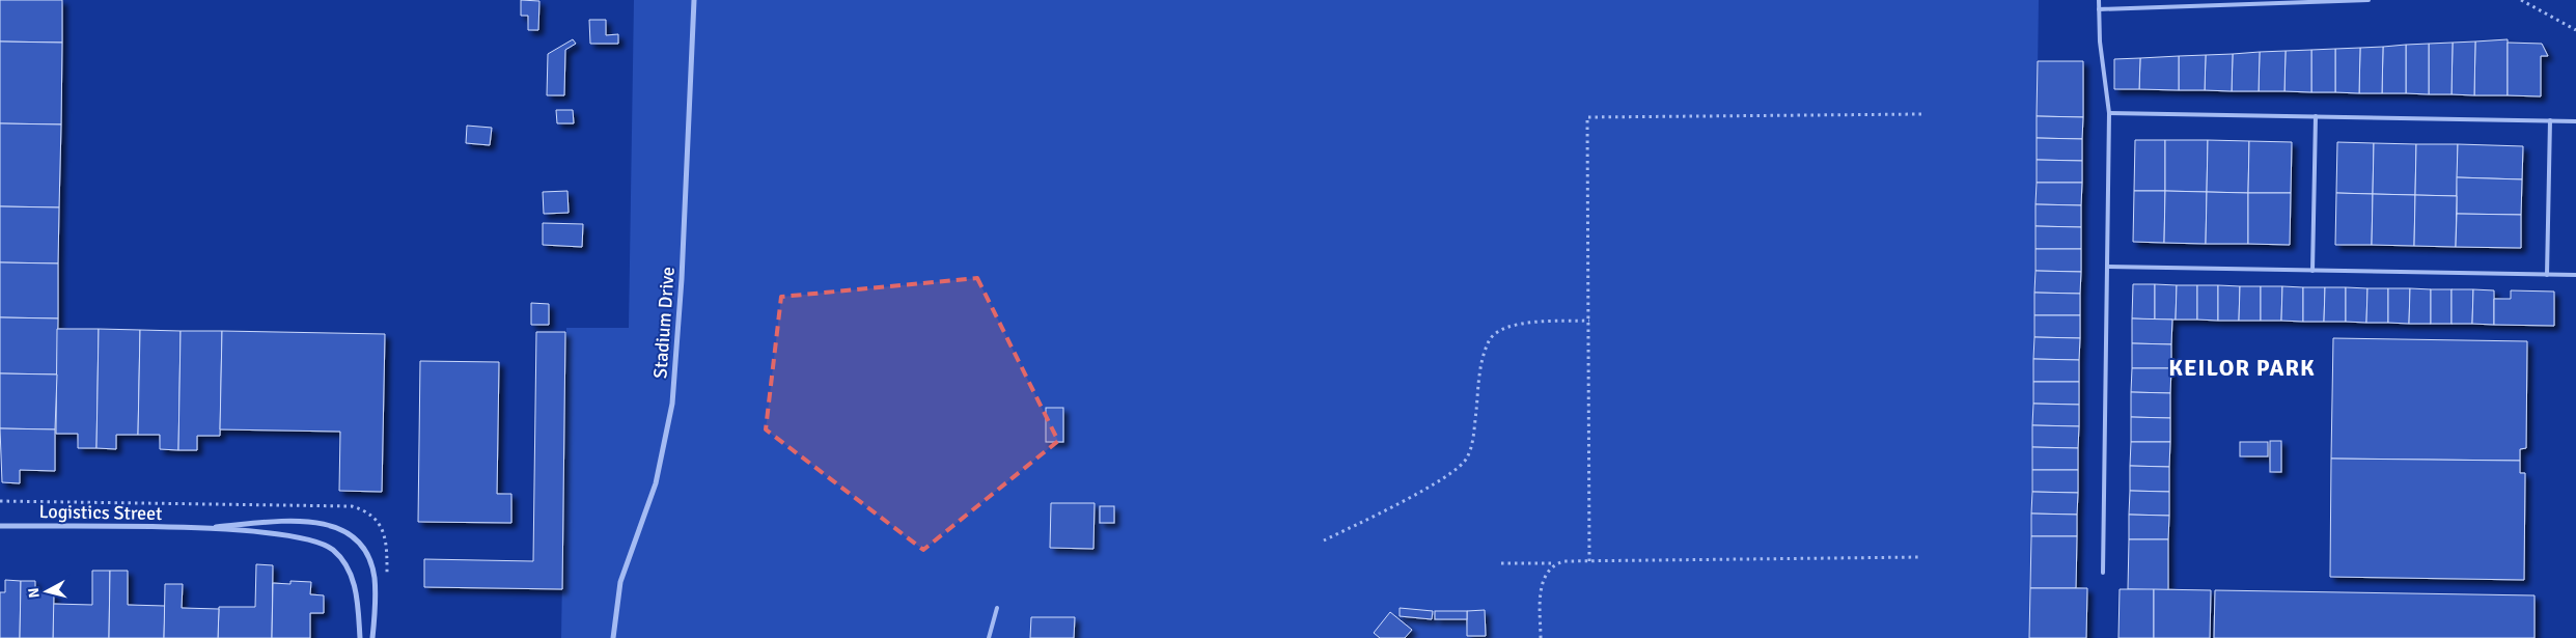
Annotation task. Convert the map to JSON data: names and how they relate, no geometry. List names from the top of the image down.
{
  "streets": {
    "street": ["Stadium Drive", "Logistics Street"]
  },
  "districts": ["KEILOR PARK"],
  "north": "left"
}
